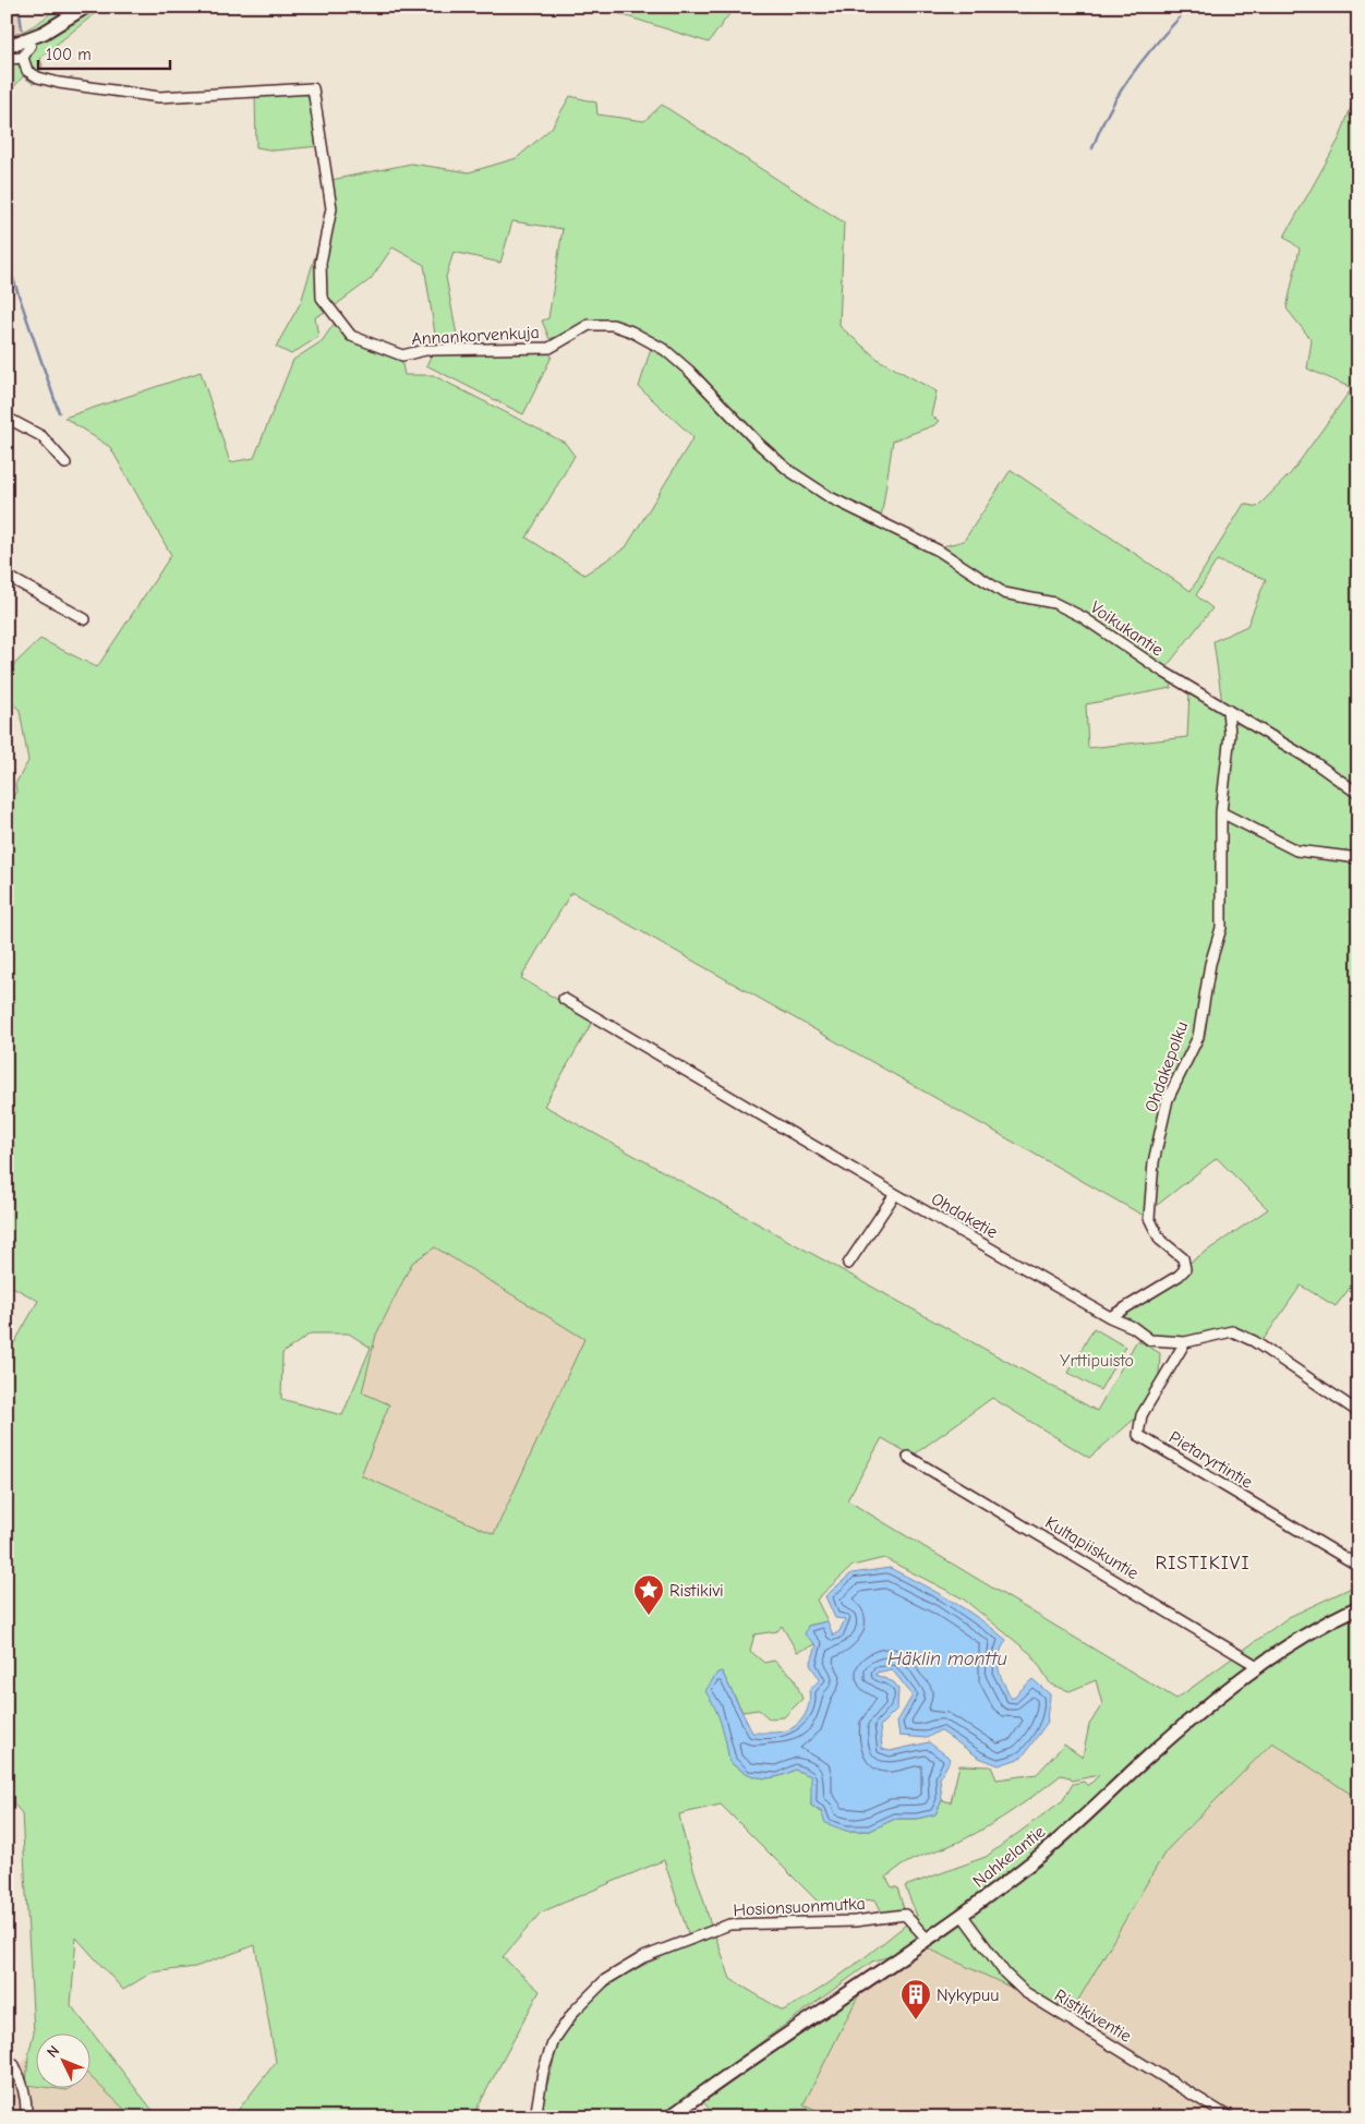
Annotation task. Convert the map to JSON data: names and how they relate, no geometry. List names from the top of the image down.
{
  "streets": {
    "main road": ["Nahkelantie"],
    "street": [
      "Annankorvenkuja",
      "Voikukantie",
      "Ohdakepolku",
      "Ohdaketie",
      "Pietaryrtintie",
      "Kultapiiskuntie",
      "Hosionsuonmutka",
      "Ristikiventie"
    ]
  },
  "crossings": [
    ["Annankorvenkuja", "Voikukantie"],
    ["Voikukantie", "Ohdakepolku"],
    ["Ohdakepolku", "Ohdaketie"],
    ["Ohdaketie", "Pietaryrtintie"],
    ["Kultapiiskuntie", "Nahkelantie"],
    ["Nahkelantie", "Hosionsuonmutka"],
    ["Nahkelantie", "Ristikiventie"]
  ],
  "districts": ["RISTIKIVI"],
  "water": ["Häklin monttu"],
  "parks": ["Yrttipuisto"],
  "places": {
    "place": ["Ristikivi"],
    "building": ["Nykypuu"]
  },
  "scale_bar": "100 m",
  "north": "top left"
}
